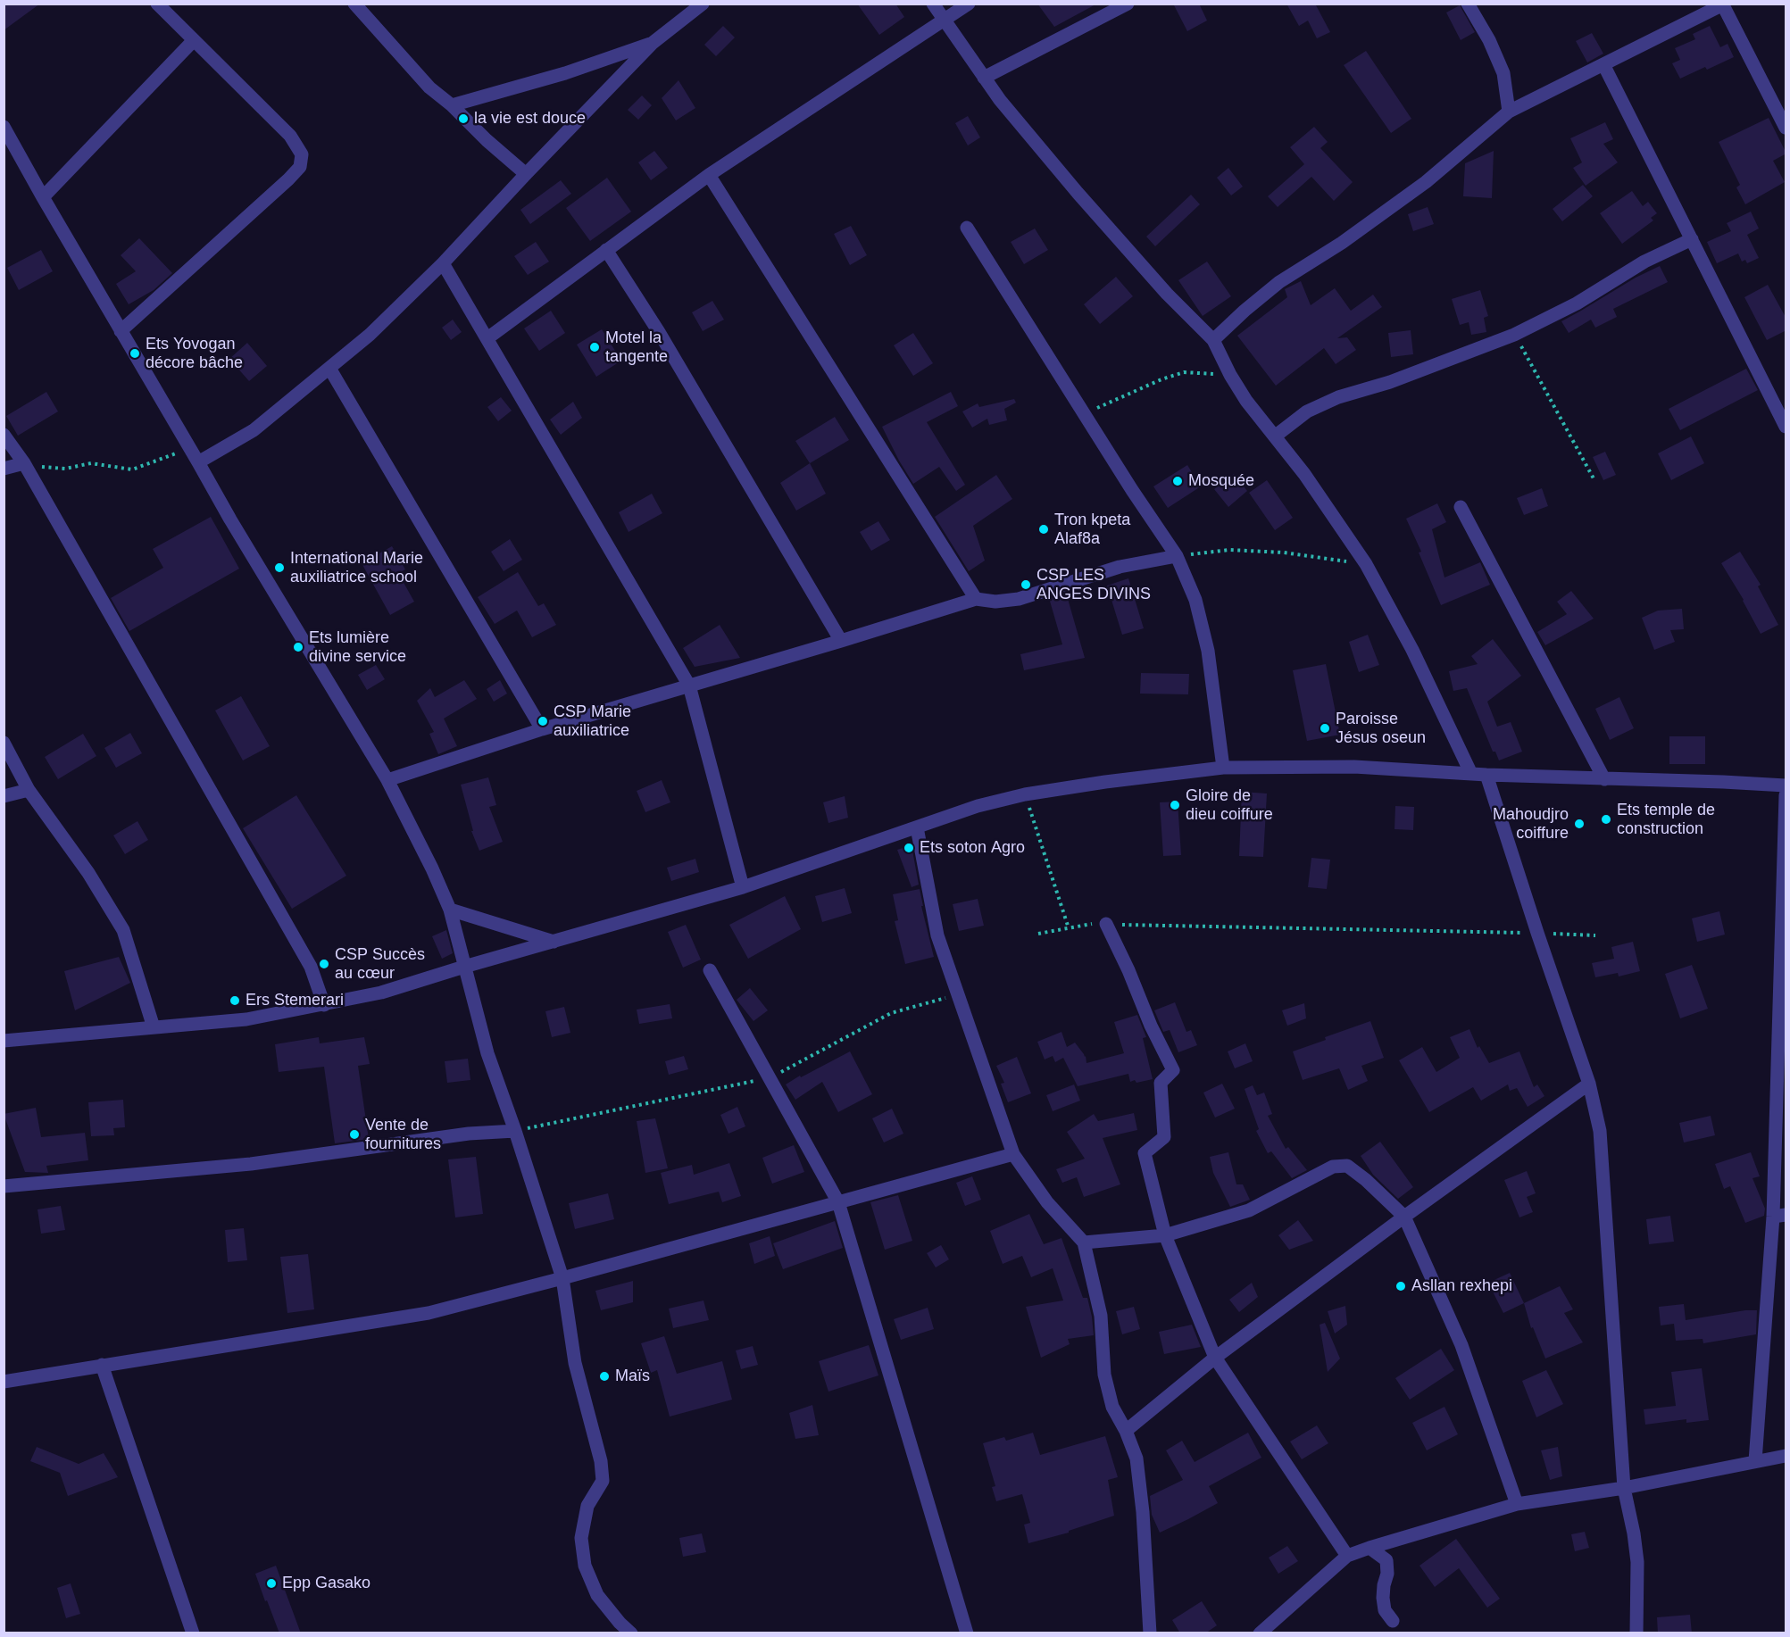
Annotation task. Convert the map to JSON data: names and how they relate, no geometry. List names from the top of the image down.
{
  "places": [
    "la vie est douce",
    "Motel la tangente",
    "Ets Yovogan décore bâche",
    "Mosquée",
    "Tron kpeta Alaf8a",
    "International Marie auxiliatrice school",
    "CSP LES ANGES DIVINS",
    "Ets lumière divine service",
    "CSP Marie auxiliatrice",
    "Paroisse Jésus oseun",
    "Gloire de dieu coiffure",
    "Ets temple de construction",
    "Mahoudjro coiffure",
    "Ets soton Agro",
    "CSP Succès au cœur",
    "Ers Stemerari",
    "Vente de fournitures",
    "Asllan rexhepi",
    "Maïs",
    "Epp Gasako"
  ]
}
